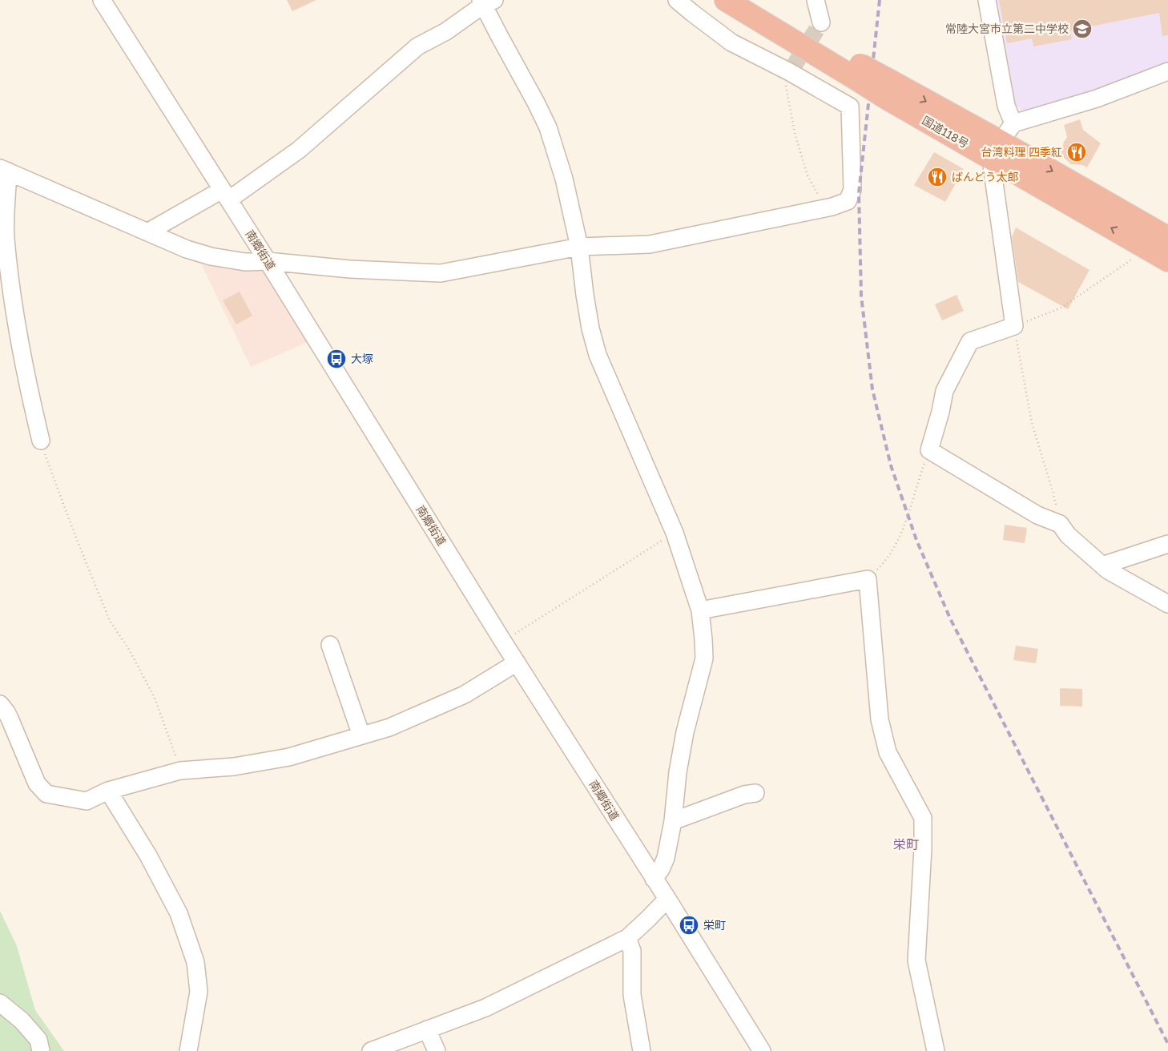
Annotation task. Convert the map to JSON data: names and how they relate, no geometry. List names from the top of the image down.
{
  "streets": {
    "highway": ["国道118号"],
    "street": ["南郷街道"]
  },
  "districts": ["栄町"],
  "places": {
    "school or university": ["常陸大宮市立第二中学校"],
    "restaurant": ["台湾料理 四季紅", "ばんどう太郎"],
    "bus stop": ["大塚", "栄町"]
  }
}
